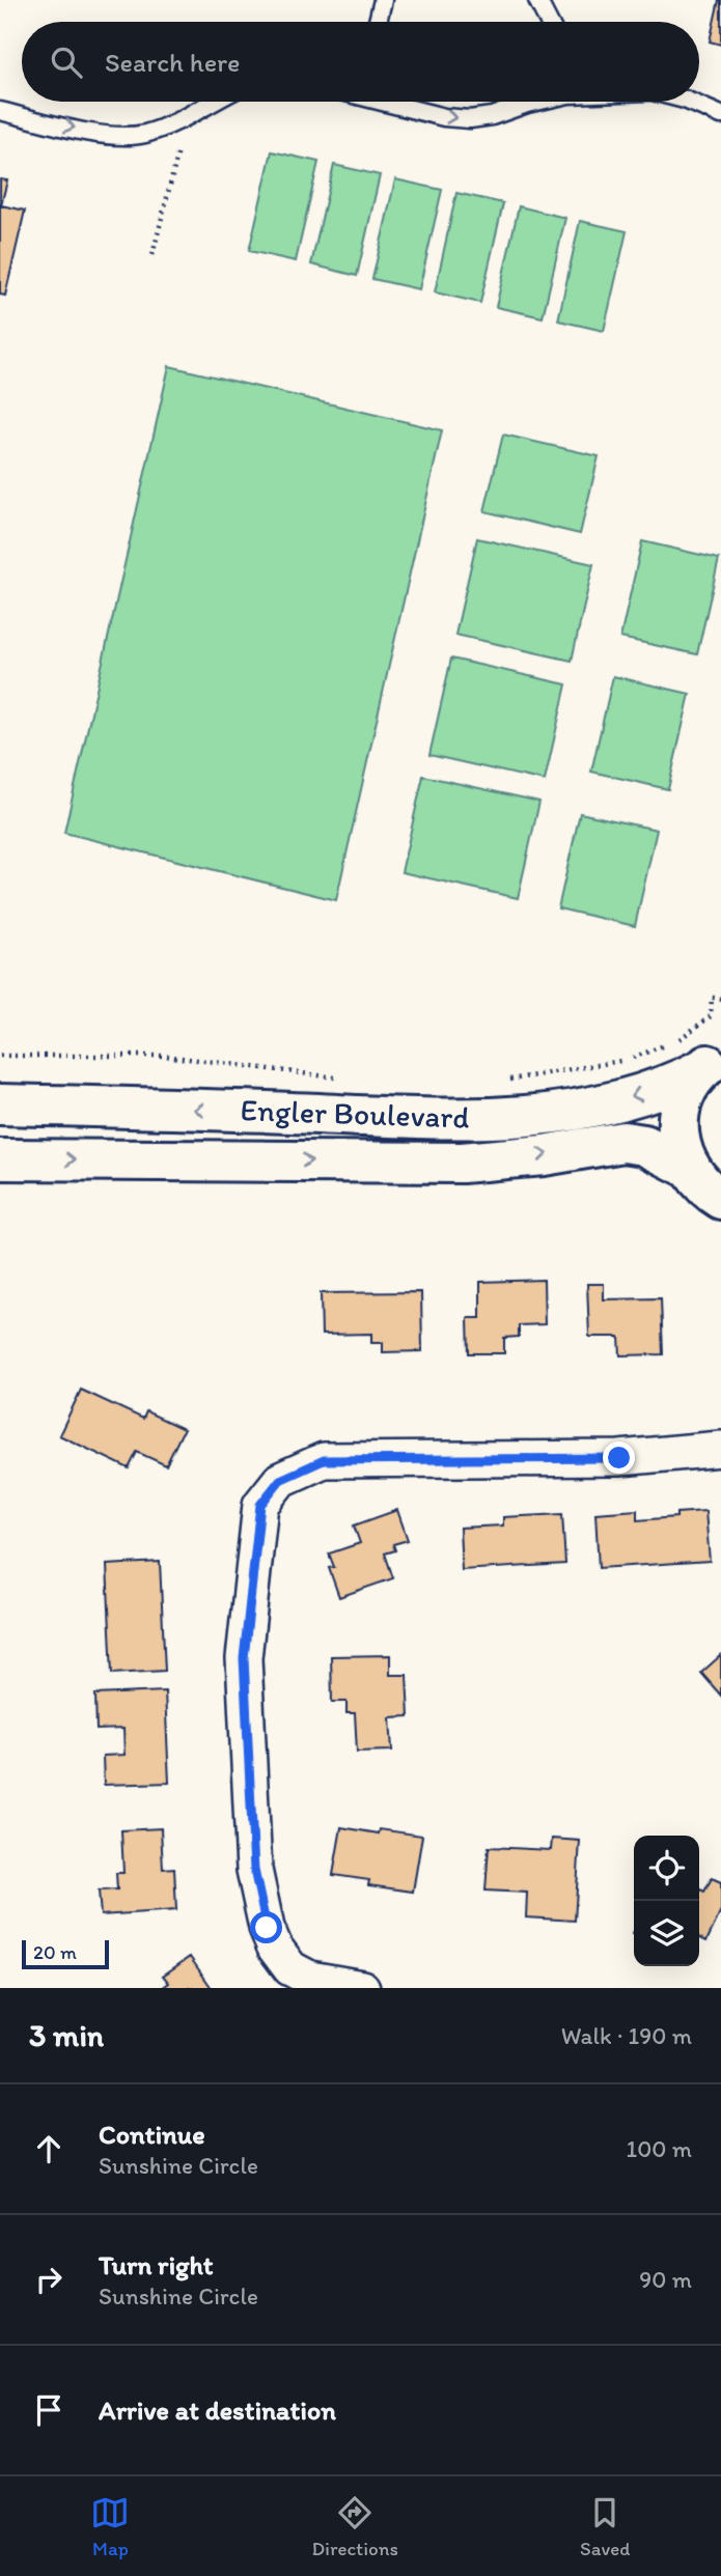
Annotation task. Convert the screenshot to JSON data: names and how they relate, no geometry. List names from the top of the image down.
{
  "streets": {
    "main road": ["Engler Boulevard"]
  },
  "scale_bar": "20 m",
  "page": {
    "search": "Search here",
    "scale": "20 m",
    "heading": ["3 min", "Walk · 190 m"],
    "list": [
      ["Continue", "Sunshine Circle", "100 m"],
      ["Turn right", "Sunshine Circle", "90 m"],
      "Arrive at destination"
    ],
    "nav": ["Map", "Directions", "Saved"]
  }
}
